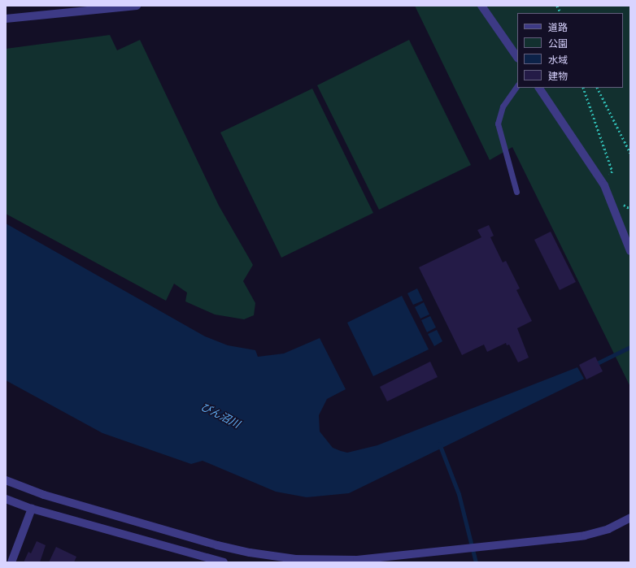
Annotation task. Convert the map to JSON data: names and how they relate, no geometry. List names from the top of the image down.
{
  "water": ["びん沼川"],
  "legend": [
    "道路",
    "公園",
    "水域",
    "建物"
  ]
}
